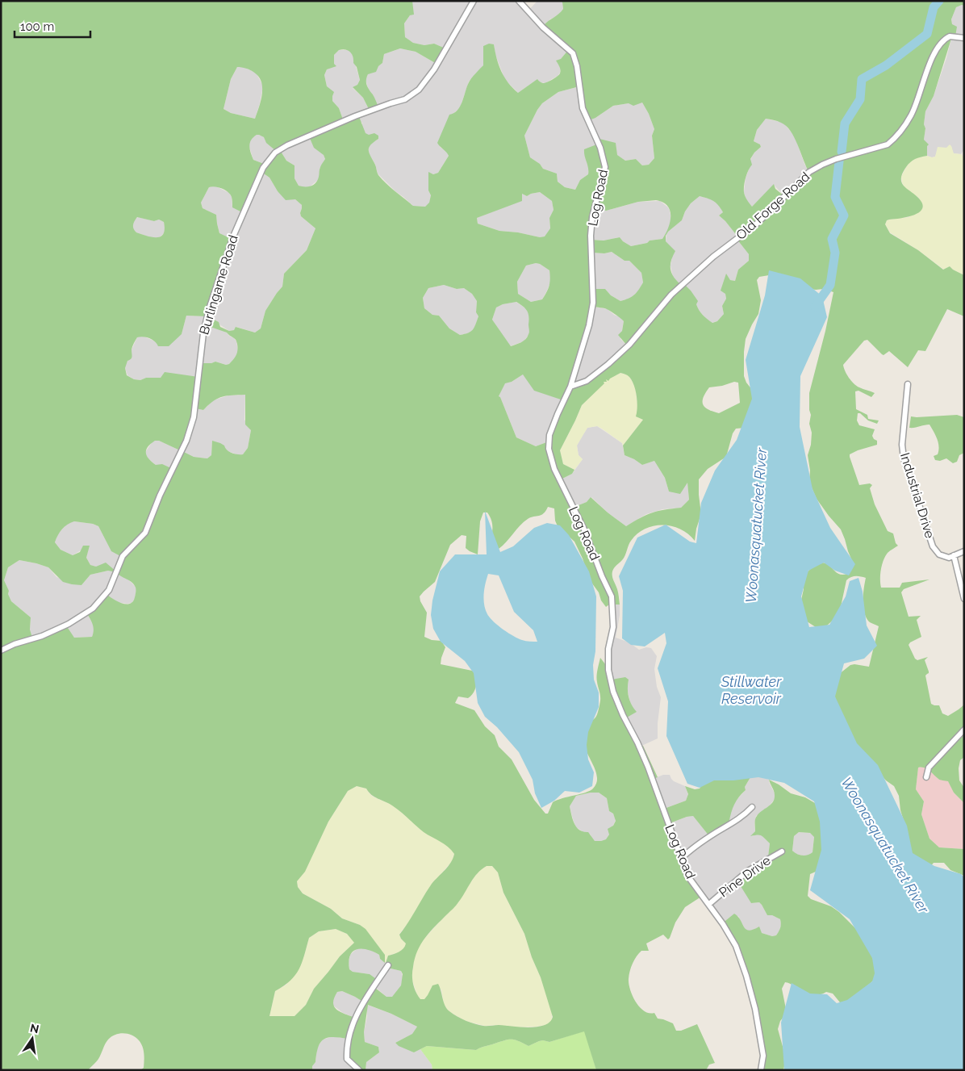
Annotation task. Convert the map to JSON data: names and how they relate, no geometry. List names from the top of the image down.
{
  "streets": {
    "street": [
      "Log Road",
      "Old Forge Road",
      "Burlingame Road",
      "Industrial Drive",
      "Pine Drive"
    ]
  },
  "crossings": [
    ["Log Road", "Old Forge Road"],
    ["Log Road", "Pine Drive"]
  ],
  "water": ["Woonasquatucket River", "Stillwater Reservoir"],
  "scale_bar": "100 m",
  "north": "top"
}
